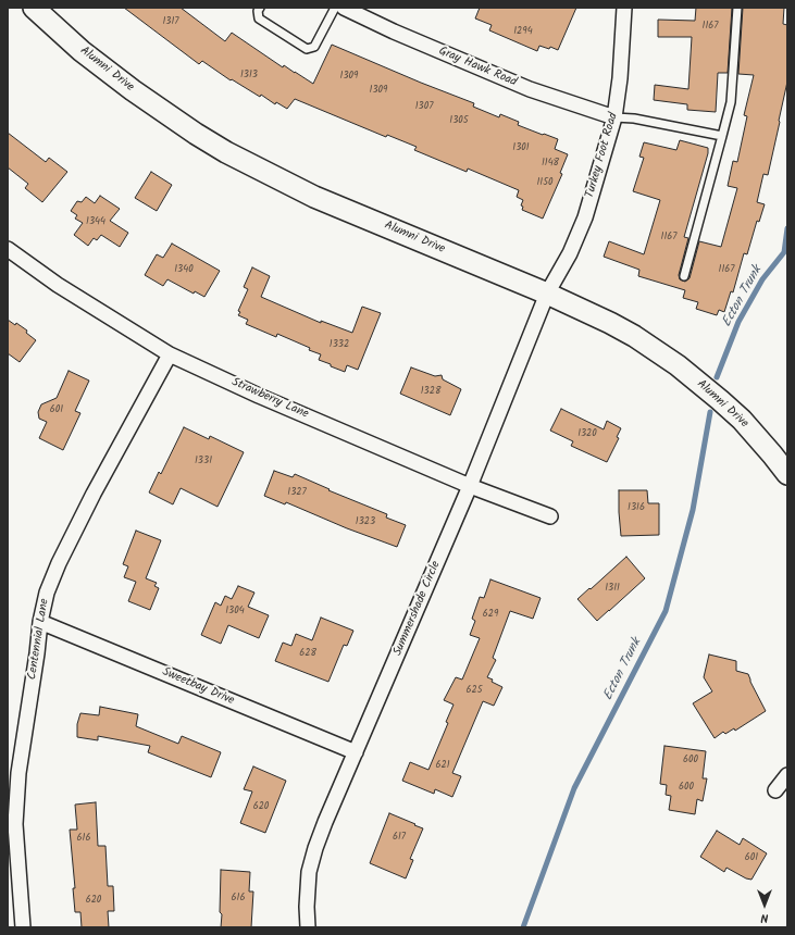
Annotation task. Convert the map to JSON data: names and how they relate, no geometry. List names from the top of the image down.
{
  "streets": {
    "main road": ["Alumni Drive"],
    "street": [
      "Gray Hawk Road",
      "Turkey Foot Road",
      "Strawberry Lane",
      "Summershade Circle",
      "Centennial Lane",
      "Sweetbay Drive"
    ]
  },
  "crossings": [
    ["Gray Hawk Road", "Turkey Foot Road"],
    ["Alumni Drive", "Turkey Foot Road"],
    ["Alumni Drive", "Summershade Circle"],
    ["Turkey Foot Road", "Summershade Circle"],
    ["Strawberry Lane", "Summershade Circle"],
    ["Strawberry Lane", "Centennial Lane"],
    ["Summershade Circle", "Sweetbay Drive"],
    ["Centennial Lane", "Sweetbay Drive"]
  ],
  "water": ["Ecton Trunk"],
  "house_numbers": [
    "1317",
    "1167",
    "1294",
    "1313",
    "1309",
    "1309",
    "1307",
    "1305",
    "1301",
    "1148",
    "1150",
    "1344",
    "1167",
    "1340",
    "1167",
    "1332",
    "1328",
    "601",
    "1320",
    "1331",
    "1327",
    "1316",
    "1323",
    "1311",
    "1304",
    "629",
    "628",
    "625",
    "600",
    "621",
    "600",
    "620",
    "617",
    "616",
    "601",
    "616",
    "620"
  ],
  "north": "bottom"
}
